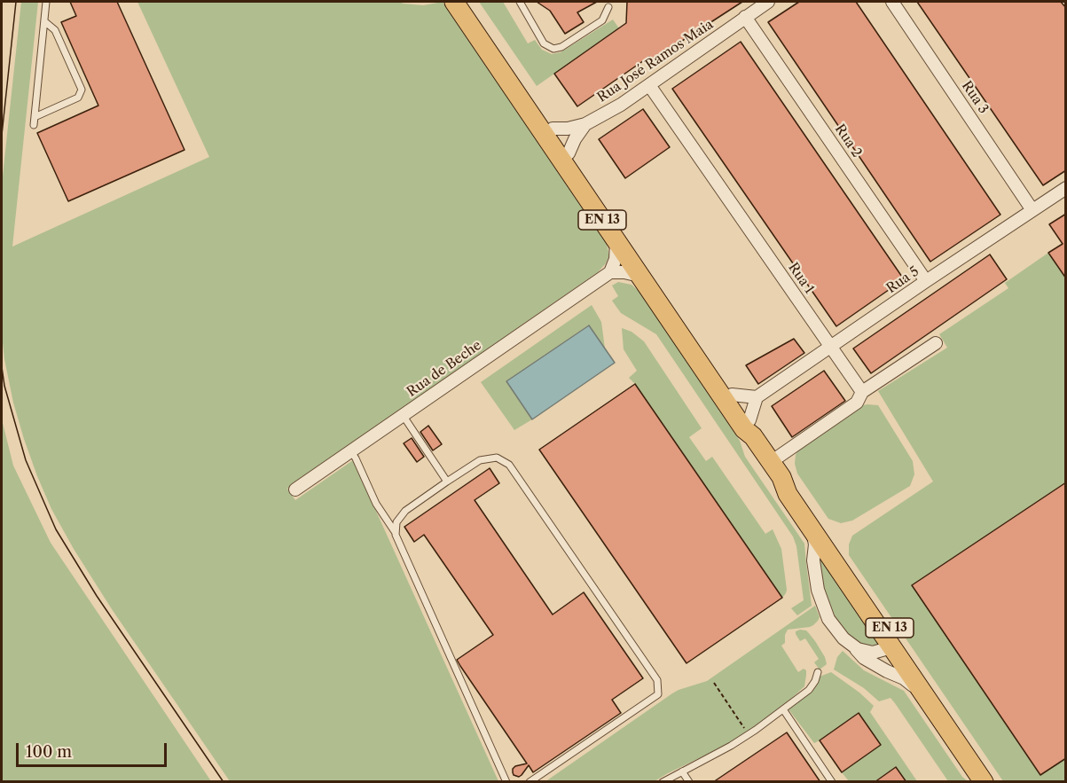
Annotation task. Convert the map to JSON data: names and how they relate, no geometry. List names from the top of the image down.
{
  "streets": {
    "main road": ["EN 13"],
    "street": [
      "Rua José Ramos Maia",
      "Rua 3",
      "Rua 2",
      "Rua 1",
      "Rua 5",
      "Rua de Beche"
    ]
  },
  "crossings": [
    ["Rua José Ramos Maia", "Rua 2"],
    ["Rua José Ramos Maia", "EN 13"],
    ["Rua José Ramos Maia", "Rua 1"],
    ["Rua 3", "Rua 5"],
    ["Rua 2", "Rua 5"],
    ["Rua 1", "Rua 5"]
  ],
  "scale_bar": "100 m"
}
